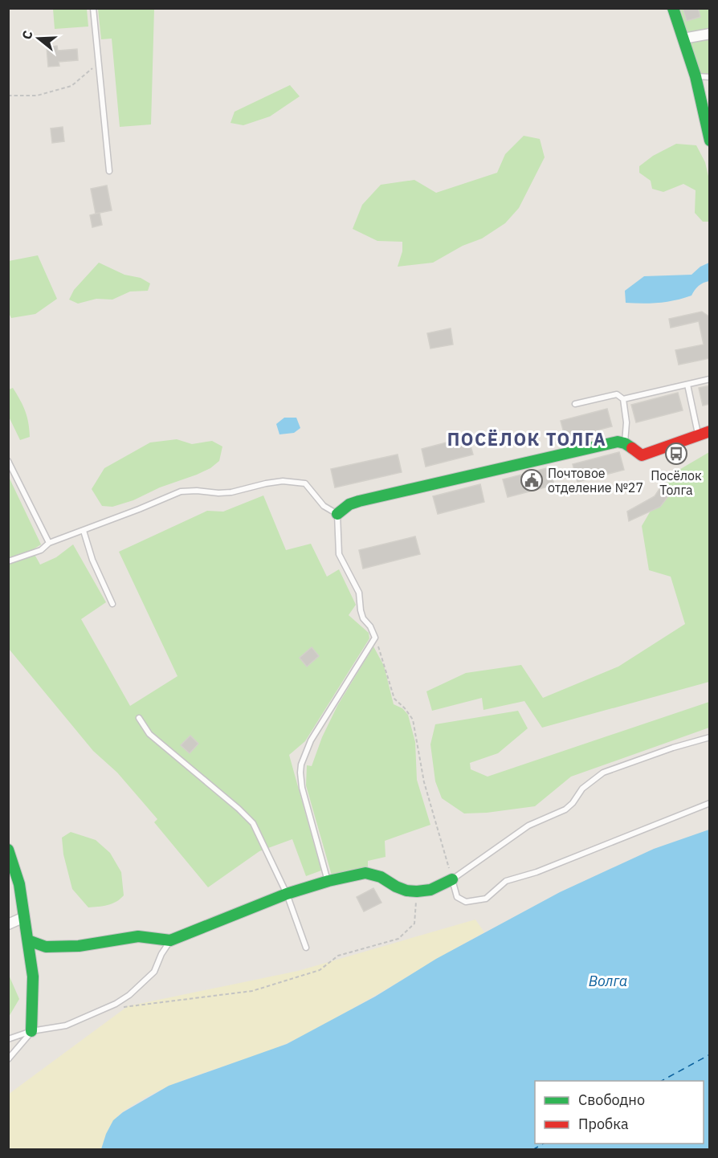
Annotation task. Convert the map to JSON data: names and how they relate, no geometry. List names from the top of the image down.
{
  "districts": ["ПОСЁЛОК ТОЛГА"],
  "water": ["Волга"],
  "places": {
    "bus stop": ["Посёлок Толга"],
    "public building": ["Почтовое отделение №27"]
  },
  "legend": ["Свободно", "Пробка"],
  "north": "left"
}
